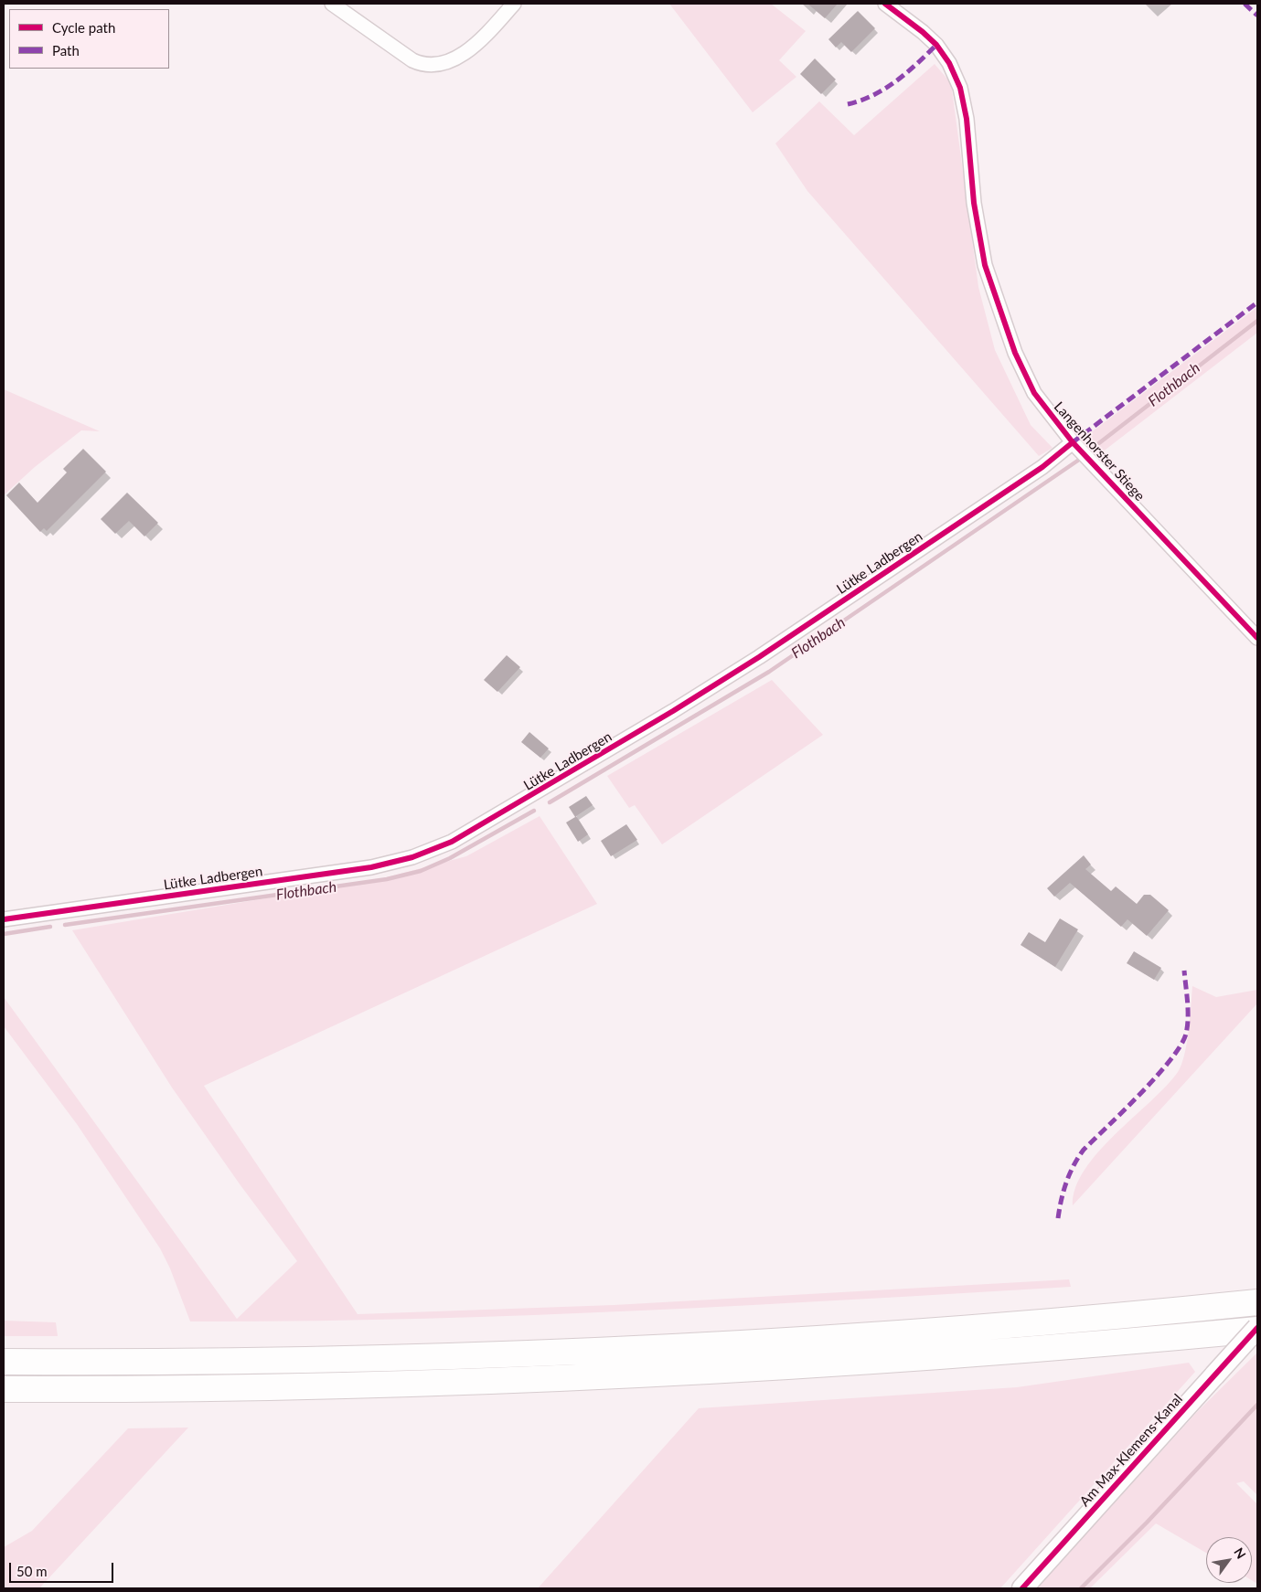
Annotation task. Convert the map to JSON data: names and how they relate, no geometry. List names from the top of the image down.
{
  "streets": {
    "main road": ["Am Max-Klemens-Kanal"],
    "street": ["Langenhorster Stiege", "Lütke Ladbergen"]
  },
  "crossings": [
    ["Langenhorster Stiege", "Lütke Ladbergen"]
  ],
  "water": ["Flothbach"],
  "legend": ["Cycle path", "Path"],
  "scale_bar": "50 m",
  "north": "top right"
}
